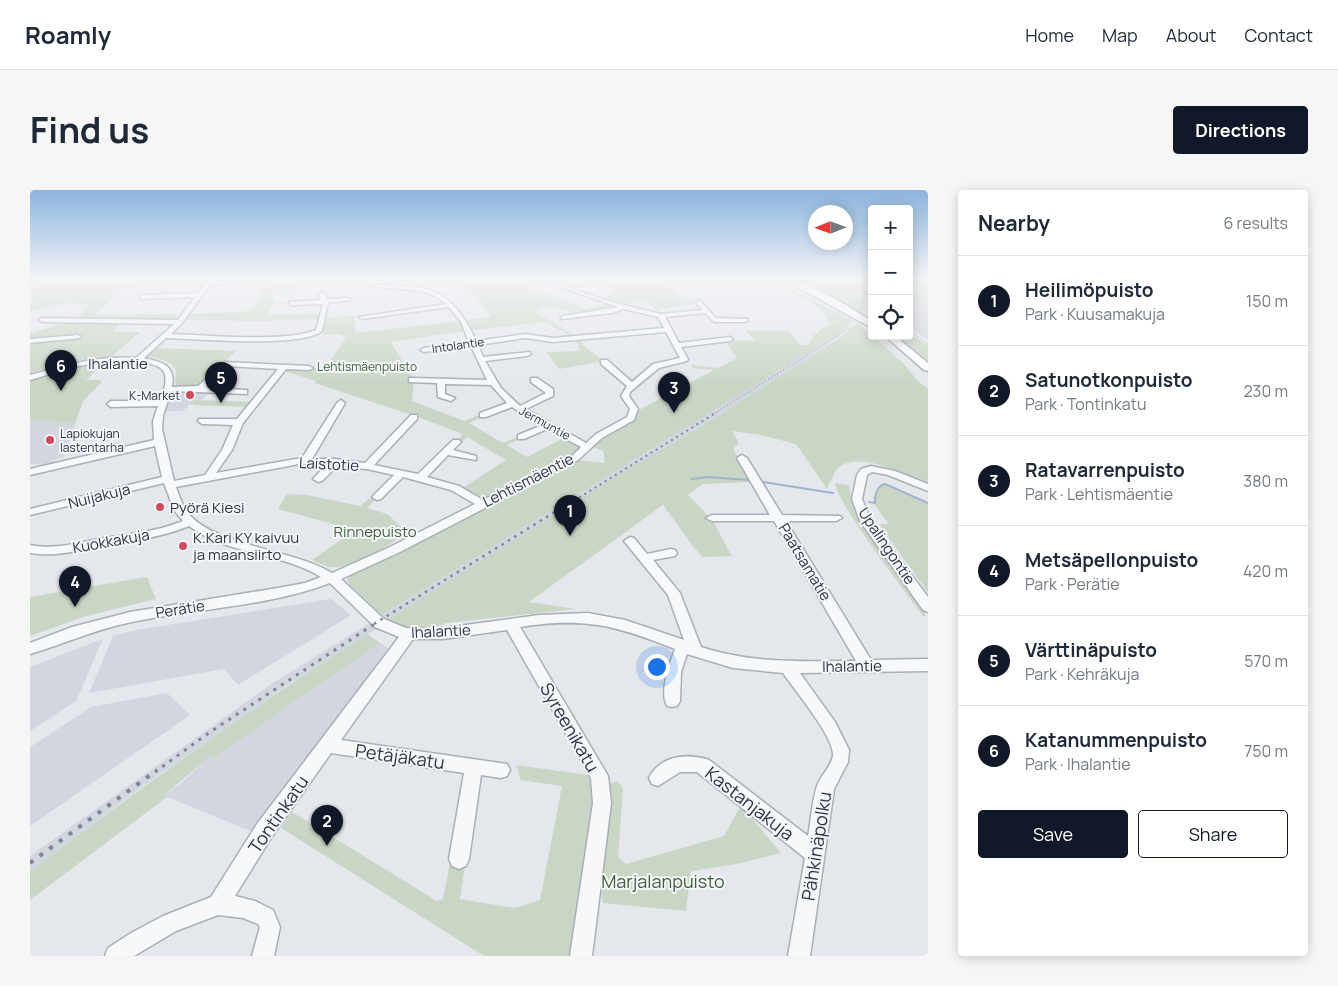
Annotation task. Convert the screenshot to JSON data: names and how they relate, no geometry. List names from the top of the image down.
{
  "streets": {
    "street": [
      "Intolantie",
      "Ihalantie",
      "Jermuntie",
      "Laistotie",
      "Lehtismäentie",
      "Nuijakuja",
      "Kuokkakuja",
      "Upalingontie",
      "Paatsamatie",
      "Perätie",
      "Syreenikatu",
      "Petäjäkatu",
      "Kastanjakuja",
      "Tontinkatu",
      "Pähkinäpolku"
    ]
  },
  "crossings": [
    ["Intolantie", "Jermuntie"],
    ["Ihalantie", "Laistotie"],
    ["Ihalantie", "Lehtismäentie"],
    ["Ihalantie", "Nuijakuja"],
    ["Ihalantie", "Kuokkakuja"],
    ["Ihalantie", "Paatsamatie"],
    ["Ihalantie", "Perätie"],
    ["Ihalantie", "Syreenikatu"],
    ["Ihalantie", "Tontinkatu"],
    ["Ihalantie", "Pähkinäpolku"],
    ["Jermuntie", "Lehtismäentie"],
    ["Laistotie", "Lehtismäentie"],
    ["Laistotie", "Nuijakuja"],
    ["Lehtismäentie", "Perätie"],
    ["Petäjäkatu", "Tontinkatu"],
    ["Kastanjakuja", "Pähkinäpolku"]
  ],
  "parks": ["Lehtismäenpuisto", "Rinnepuisto", "Marjalanpuisto"],
  "places": [
    "K-Market",
    "Lapiokujan lastentarha",
    "Pyörä Kiesi",
    "K.Kari KY kaivuu ja maansiirto"
  ],
  "north": "left",
  "page": {
    "header": "Roamly",
    "nav": [
      "Home",
      "Map",
      "About",
      "Contact"
    ],
    "title": "Find us",
    "buttons": [
      "Directions",
      ["Save", "Share"]
    ],
    "heading": ["Nearby", "6 results"],
    "map_buttons": ["+", "−"],
    "list": [
      {
        "mark": "1",
        "name": "Heilimöpuisto",
        "note": "Park · Kuusamakuja",
        "value": "150 m"
      },
      {
        "mark": "2",
        "name": "Satunotkonpuisto",
        "note": "Park · Tontinkatu",
        "value": "230 m"
      },
      {
        "mark": "3",
        "name": "Ratavarrenpuisto",
        "note": "Park · Lehtismäentie",
        "value": "380 m"
      },
      {
        "mark": "4",
        "name": "Metsäpellonpuisto",
        "note": "Park · Perätie",
        "value": "420 m"
      },
      {
        "mark": "5",
        "name": "Värttinäpuisto",
        "note": "Park · Kehräkuja",
        "value": "570 m"
      },
      {
        "mark": "6",
        "name": "Katanummenpuisto",
        "note": "Park · Ihalantie",
        "value": "750 m"
      }
    ],
    "pins": [
      "6",
      "5",
      "3",
      "1",
      "4",
      "2"
    ]
  }
}
